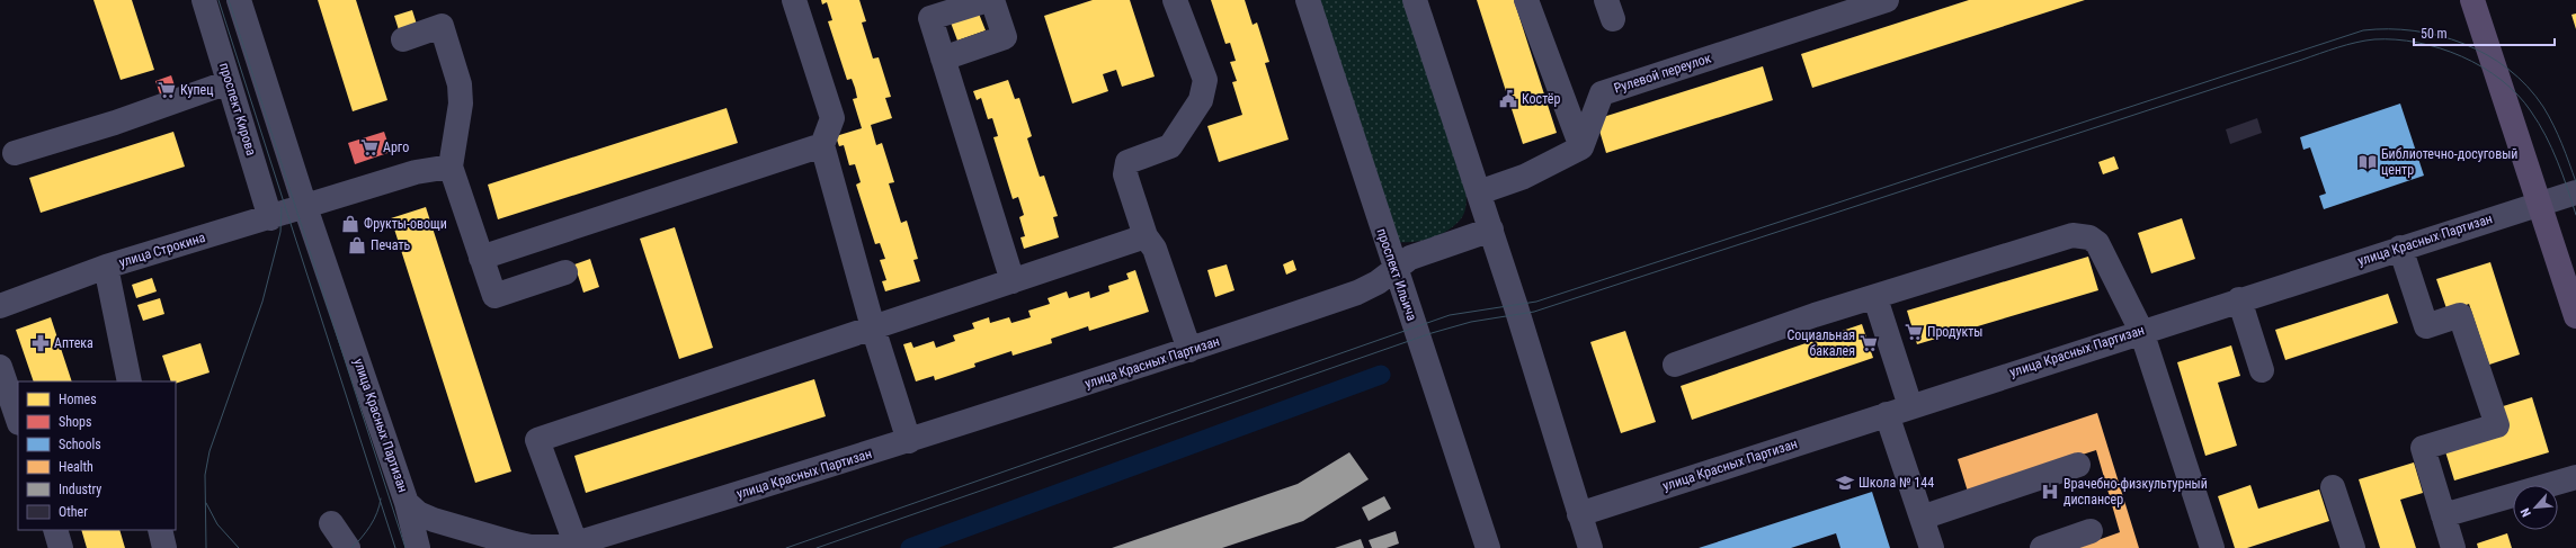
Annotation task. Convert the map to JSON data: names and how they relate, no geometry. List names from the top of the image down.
{
  "streets": {
    "street": [
      "Рулевой переулок",
      "проспект Кирова",
      "улица Красных Партизан",
      "улица Строкина",
      "проспект Ильича"
    ]
  },
  "crossings": [
    ["проспект Кирова", "улица Строкина"],
    ["улица Красных Партизан", "улица Строкина"],
    ["улица Красных Партизан", "проспект Ильича"]
  ],
  "places": {
    "supermarket": [
      "Купец",
      "Арго",
      "Продукты",
      "Социальная бакалея"
    ],
    "public building": ["Костёр"],
    "library": ["Библиотечно-досуговый центр"],
    "shop": ["Фрукты-овощи", "Печать"],
    "pharmacy": ["Аптека"],
    "school or university": ["Школа № 144"],
    "hospital": ["Врачебно-физкультурный диспансер"]
  },
  "legend": [
    "Homes",
    "Shops",
    "Schools",
    "Health",
    "Industry",
    "Other"
  ],
  "scale_bar": "50 m",
  "north": "bottom left"
}
